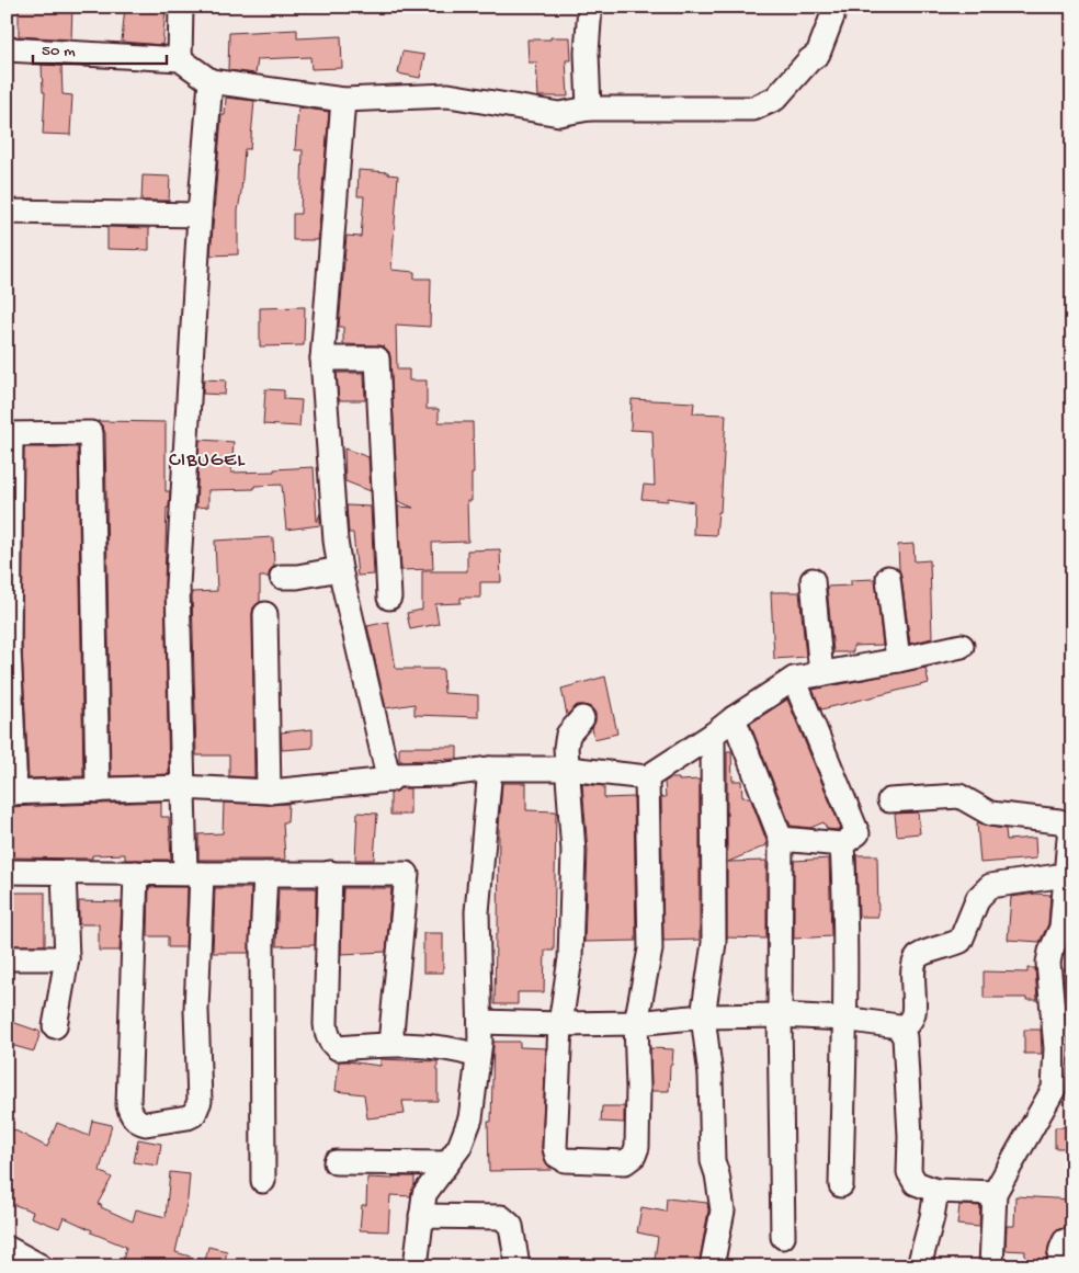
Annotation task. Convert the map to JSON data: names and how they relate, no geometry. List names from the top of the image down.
{
  "districts": ["CIBUGEL"],
  "scale_bar": "50 m"
}
